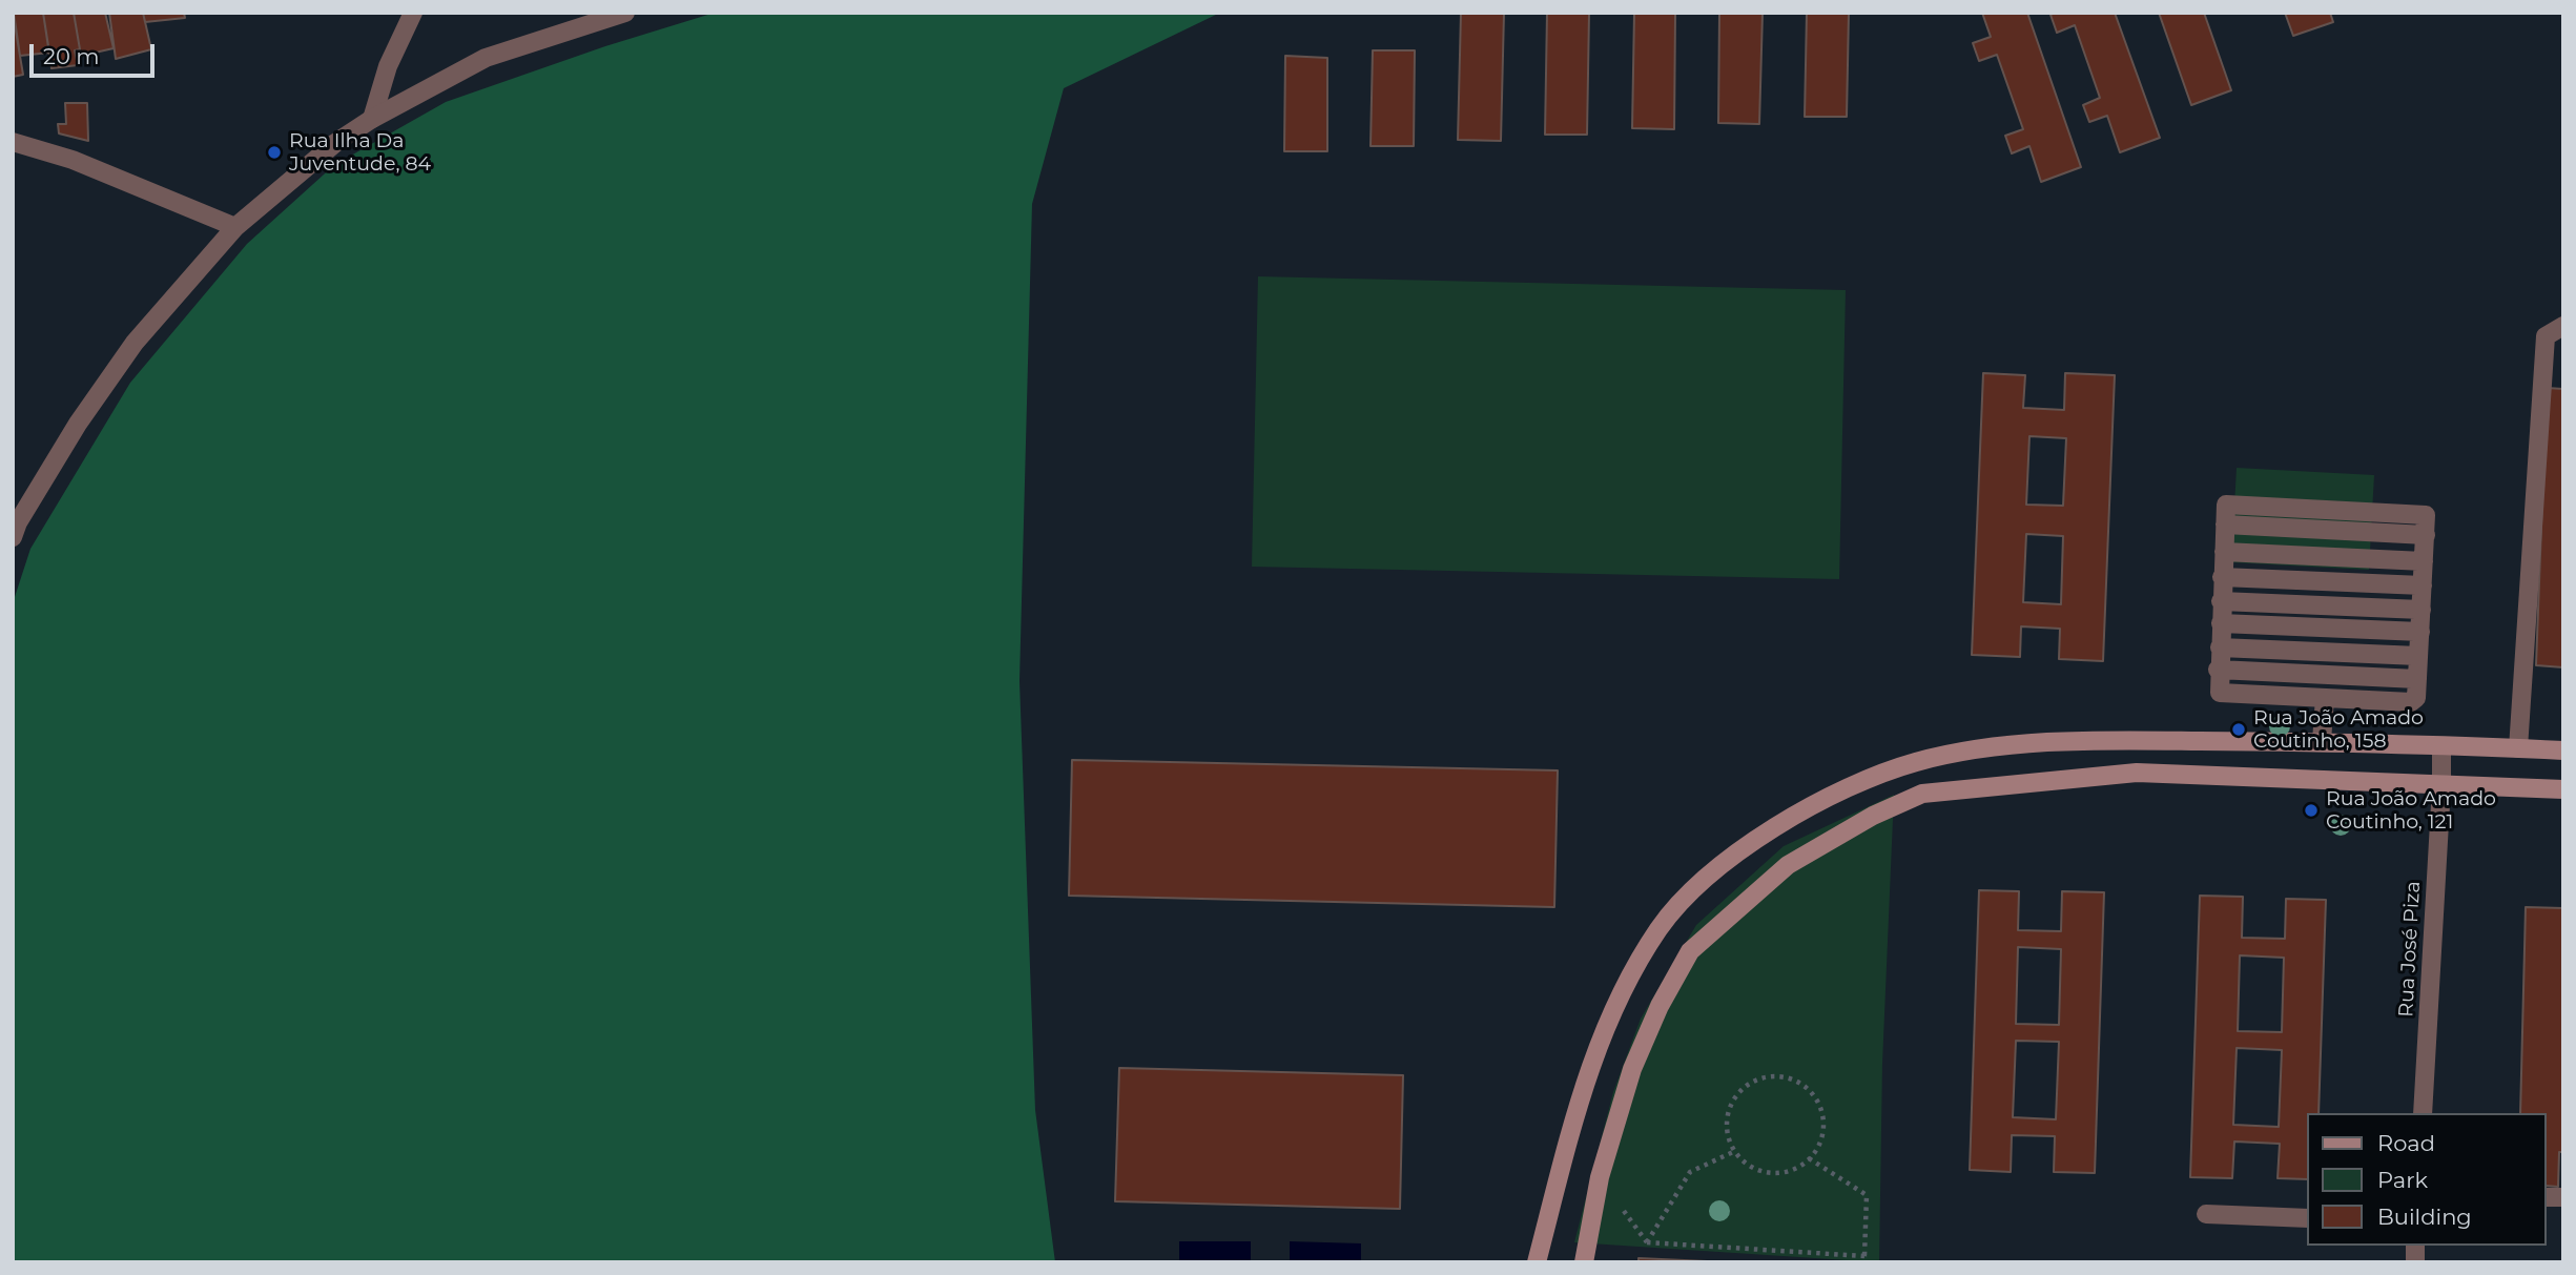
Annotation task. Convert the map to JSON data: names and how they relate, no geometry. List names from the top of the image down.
{
  "streets": {
    "street": ["Rua José Piza"]
  },
  "places": ["Rua Ilha Da Juventude, 84", "Rua João Amado Coutinho, 158", "Rua João Amado Coutinho, 121"],
  "legend": ["Road", "Park", "Building"],
  "scale_bar": "20 m"
}
